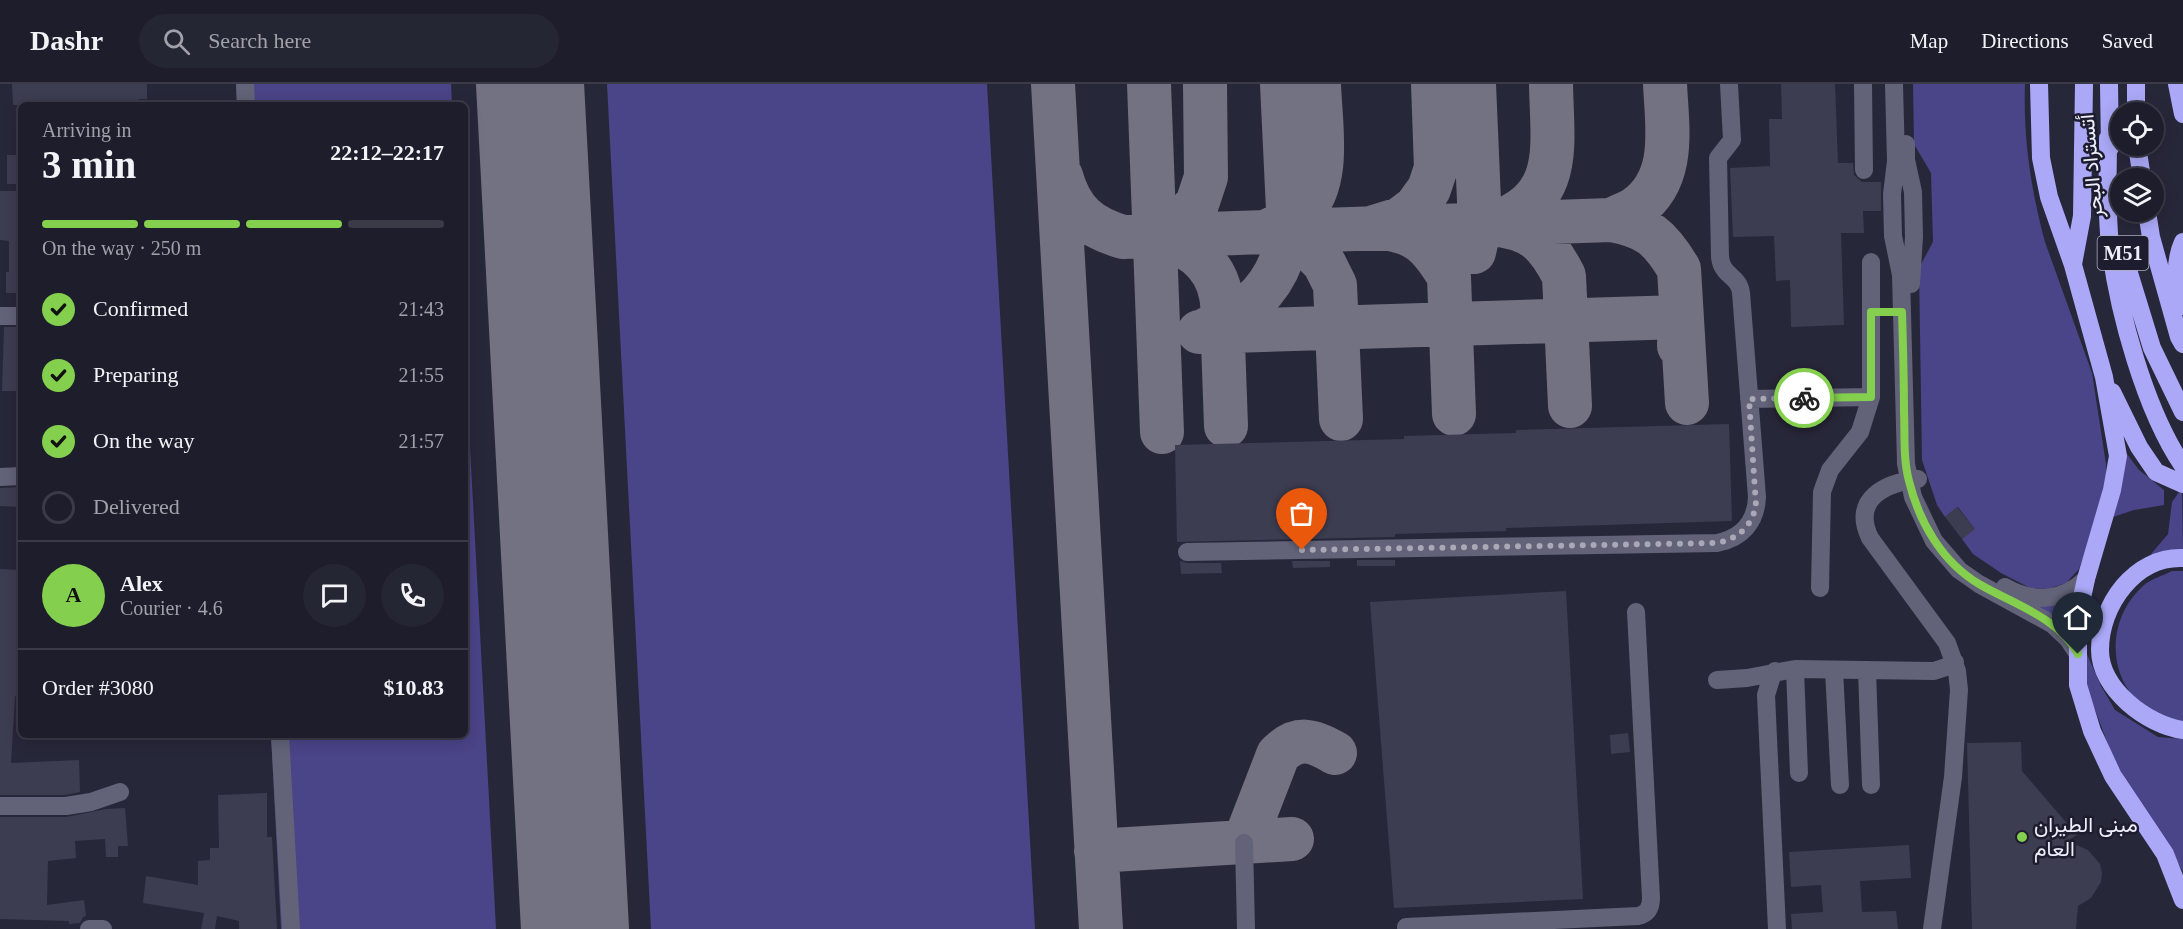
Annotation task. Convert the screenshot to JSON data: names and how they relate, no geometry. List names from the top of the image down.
{
  "streets": {
    "highway": ["أتستراد البحر", "M51"]
  },
  "places": ["مبنى الطيران العام"],
  "page": {
    "header": "Dashr",
    "search": "Search here",
    "nav": ["Map", "Directions", "Saved"],
    "heading": ["3 min", "Arriving in", "22:12–22:17"],
    "panel": [
      "Alex",
      "Courier · 4.6",
      "Order #3080",
      "$10.83"
    ],
    "bar": "On the way · 250 m",
    "list": [
      ["Confirmed", "21:43"],
      ["Preparing", "21:55"],
      ["On the way", "21:57"],
      "Delivered"
    ],
    "round": "A"
  }
}
